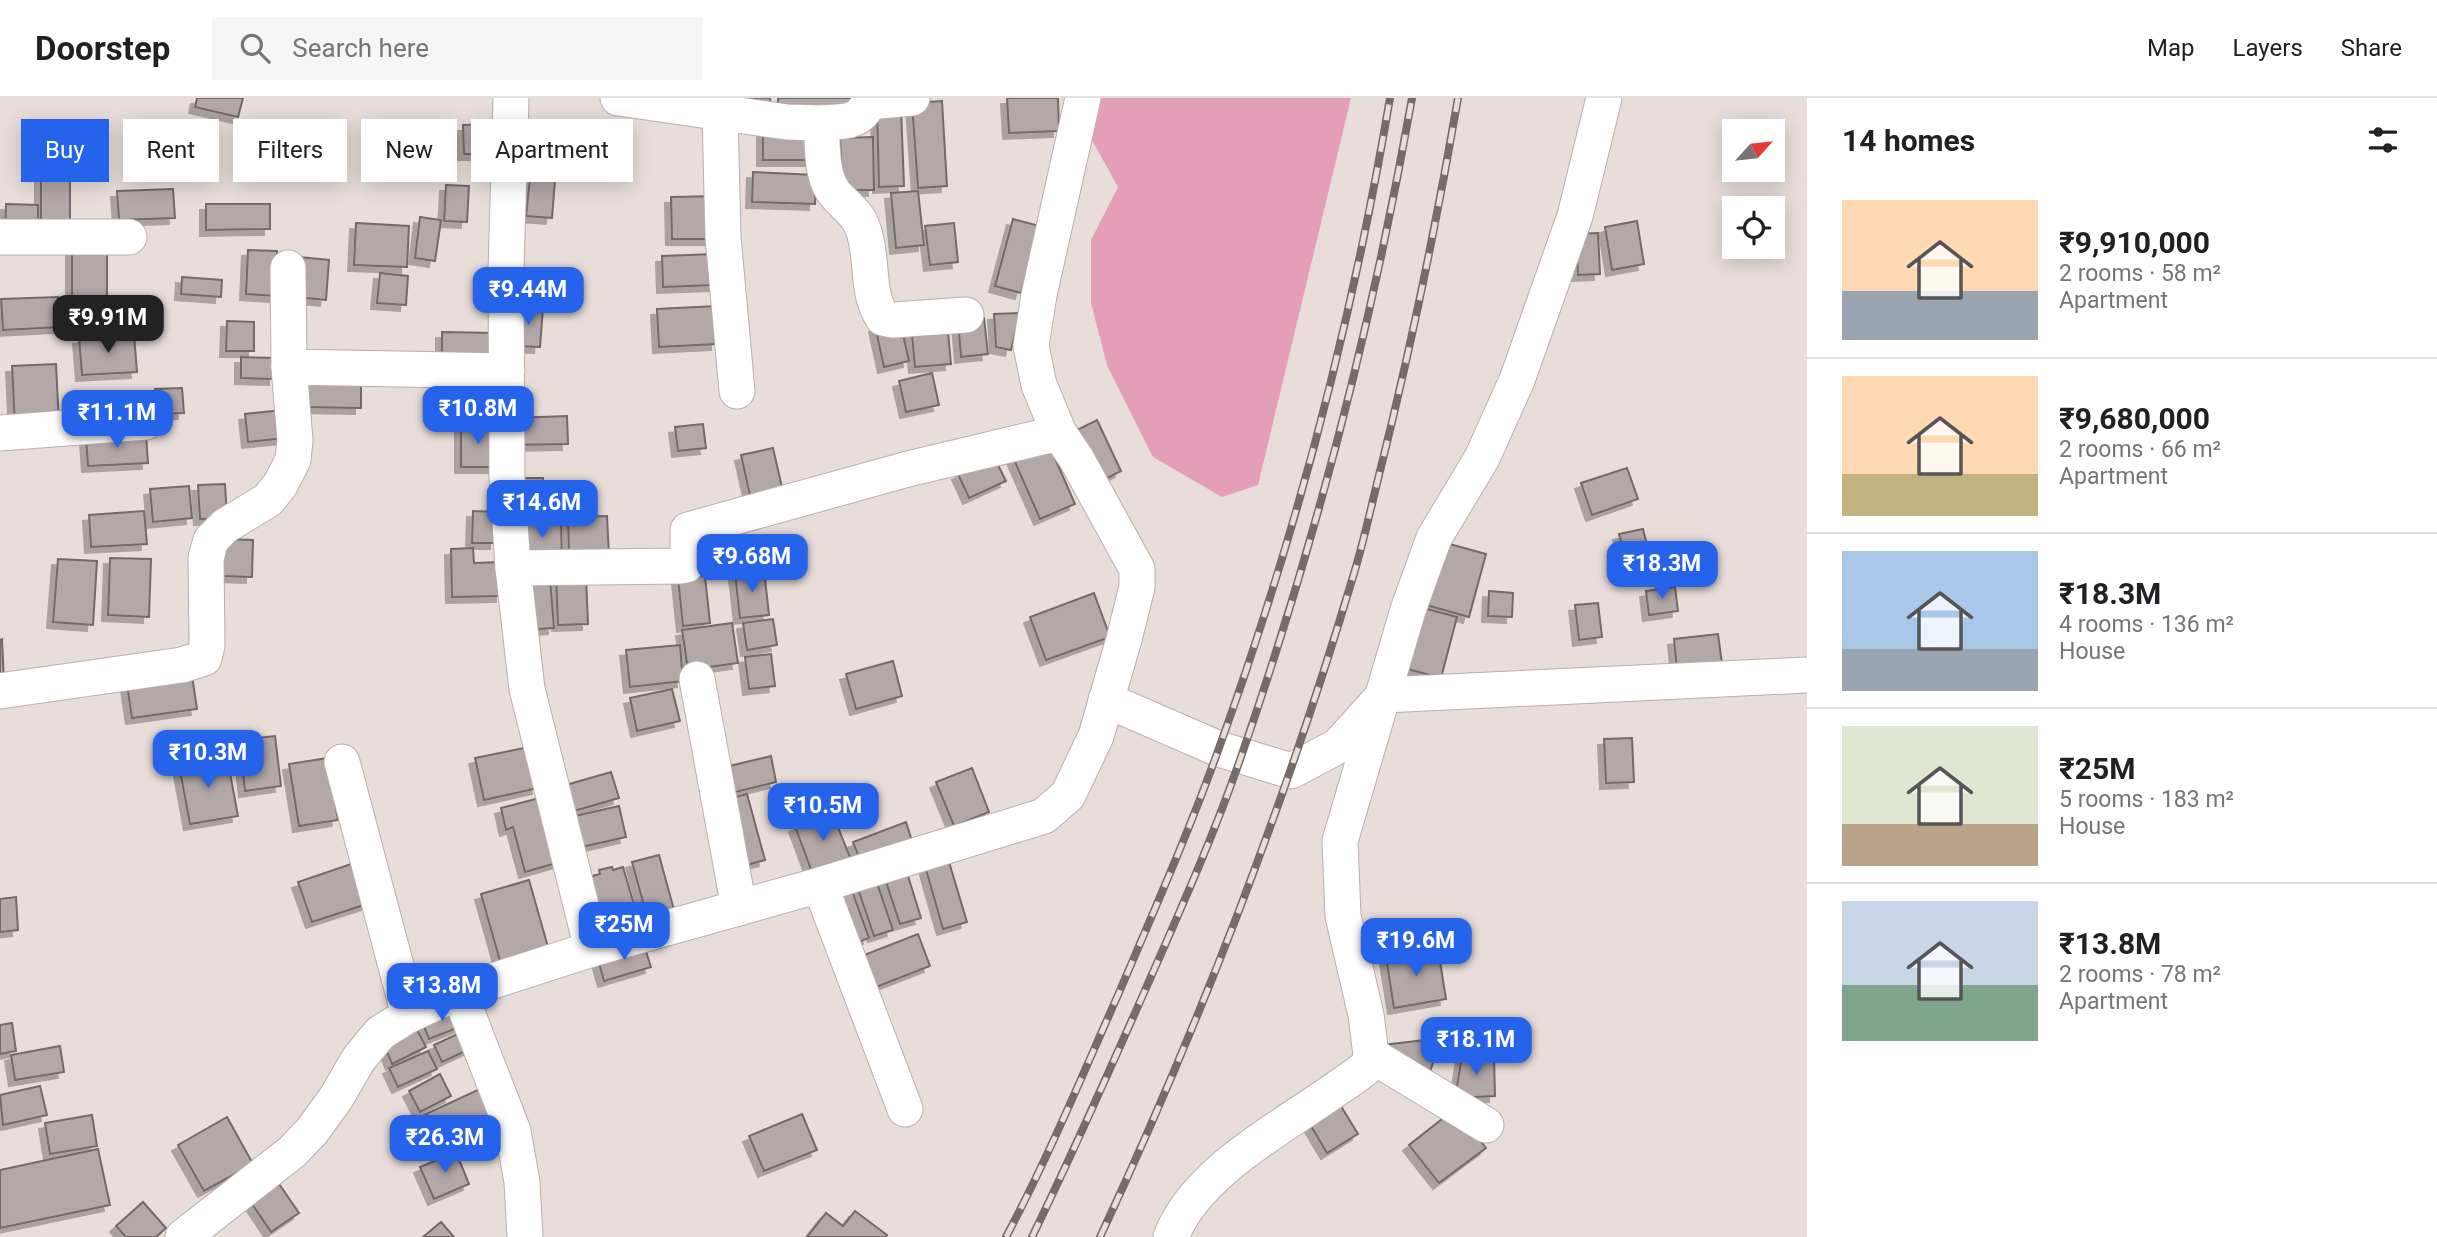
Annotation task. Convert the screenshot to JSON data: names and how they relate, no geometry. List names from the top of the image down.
{
  "north": "top right",
  "page": {
    "header": "Doorstep",
    "search": "Search here",
    "nav": ["Map", "Layers", "Share"],
    "heading": "14 homes",
    "chip": [
      "Buy",
      "Rent",
      "Filters",
      "New",
      "Apartment"
    ],
    "list": [
      {
        "name": "₹9,910,000",
        "note": "2 rooms · 58 m² · Apartment"
      },
      {
        "name": "₹9,680,000",
        "note": "2 rooms · 66 m² · Apartment"
      },
      {
        "name": "₹18.3M",
        "note": "4 rooms · 136 m² · House"
      },
      {
        "name": "₹25M",
        "note": "5 rooms · 183 m² · House"
      },
      {
        "name": "₹13.8M",
        "note": "2 rooms · 78 m² · Apartment"
      }
    ],
    "price": [
      "₹9.44M",
      "₹9.91M",
      "₹10.8M",
      "₹11.1M",
      "₹14.6M",
      "₹9.68M",
      "₹18.3M",
      "₹10.3M",
      "₹10.5M",
      "₹25M",
      "₹19.6M",
      "₹13.8M",
      "₹18.1M",
      "₹26.3M"
    ]
  }
}
